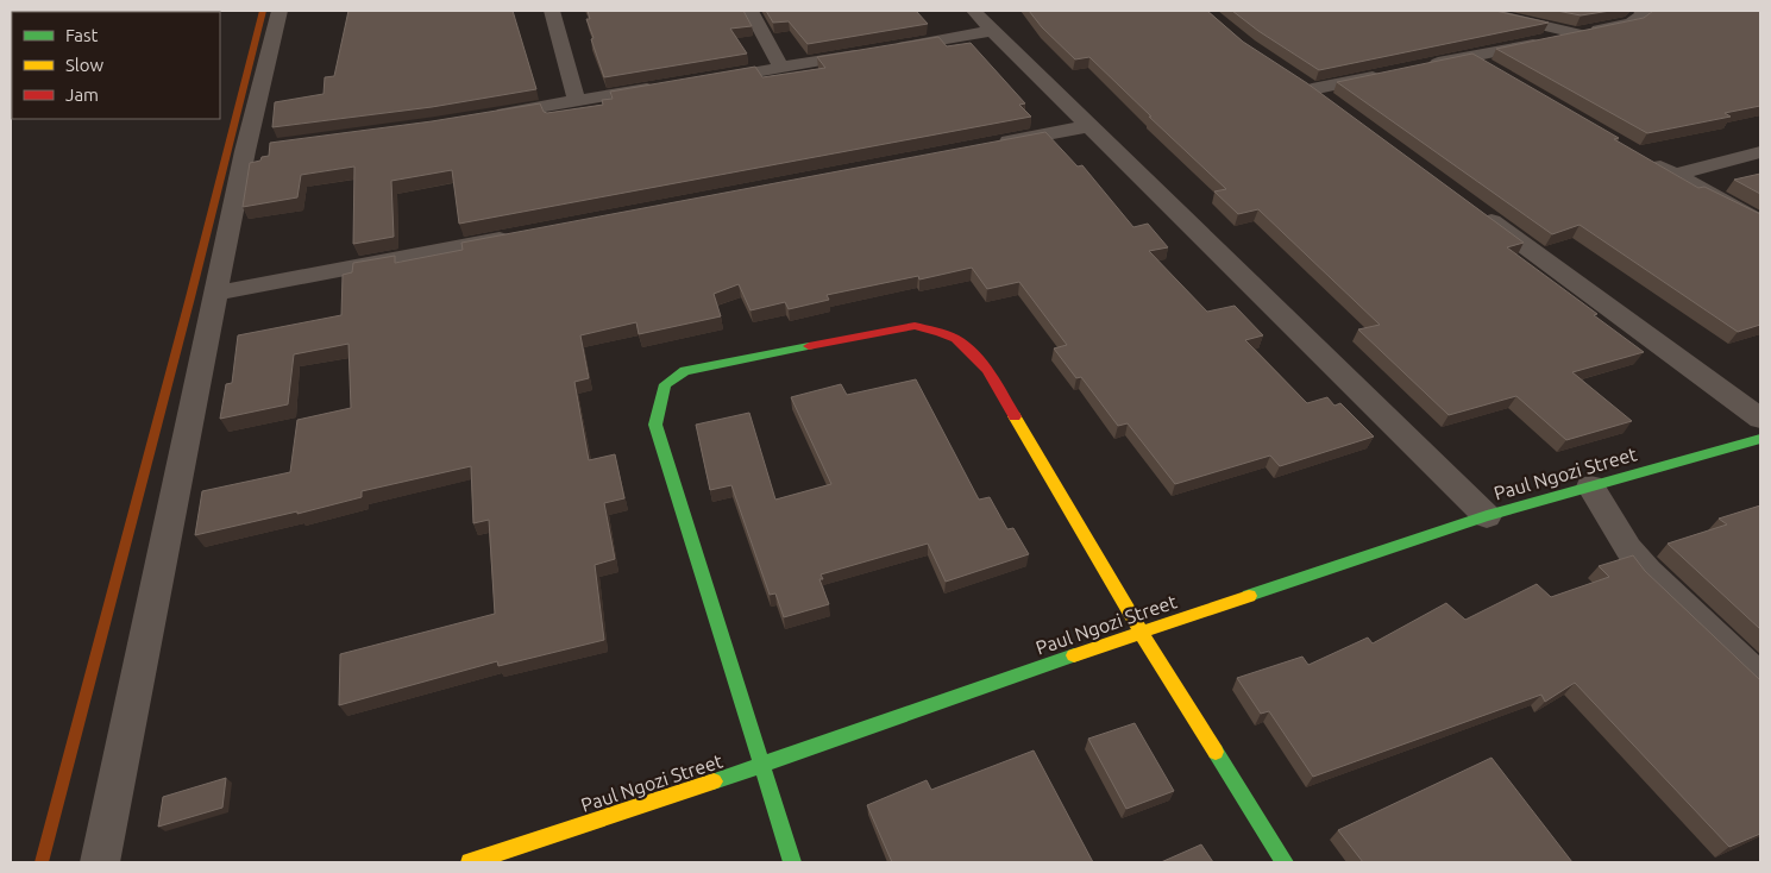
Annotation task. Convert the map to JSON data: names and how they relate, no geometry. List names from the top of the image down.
{
  "streets": {
    "street": ["Paul Ngozi Street"]
  },
  "legend": ["Fast", "Slow", "Jam"]
}
